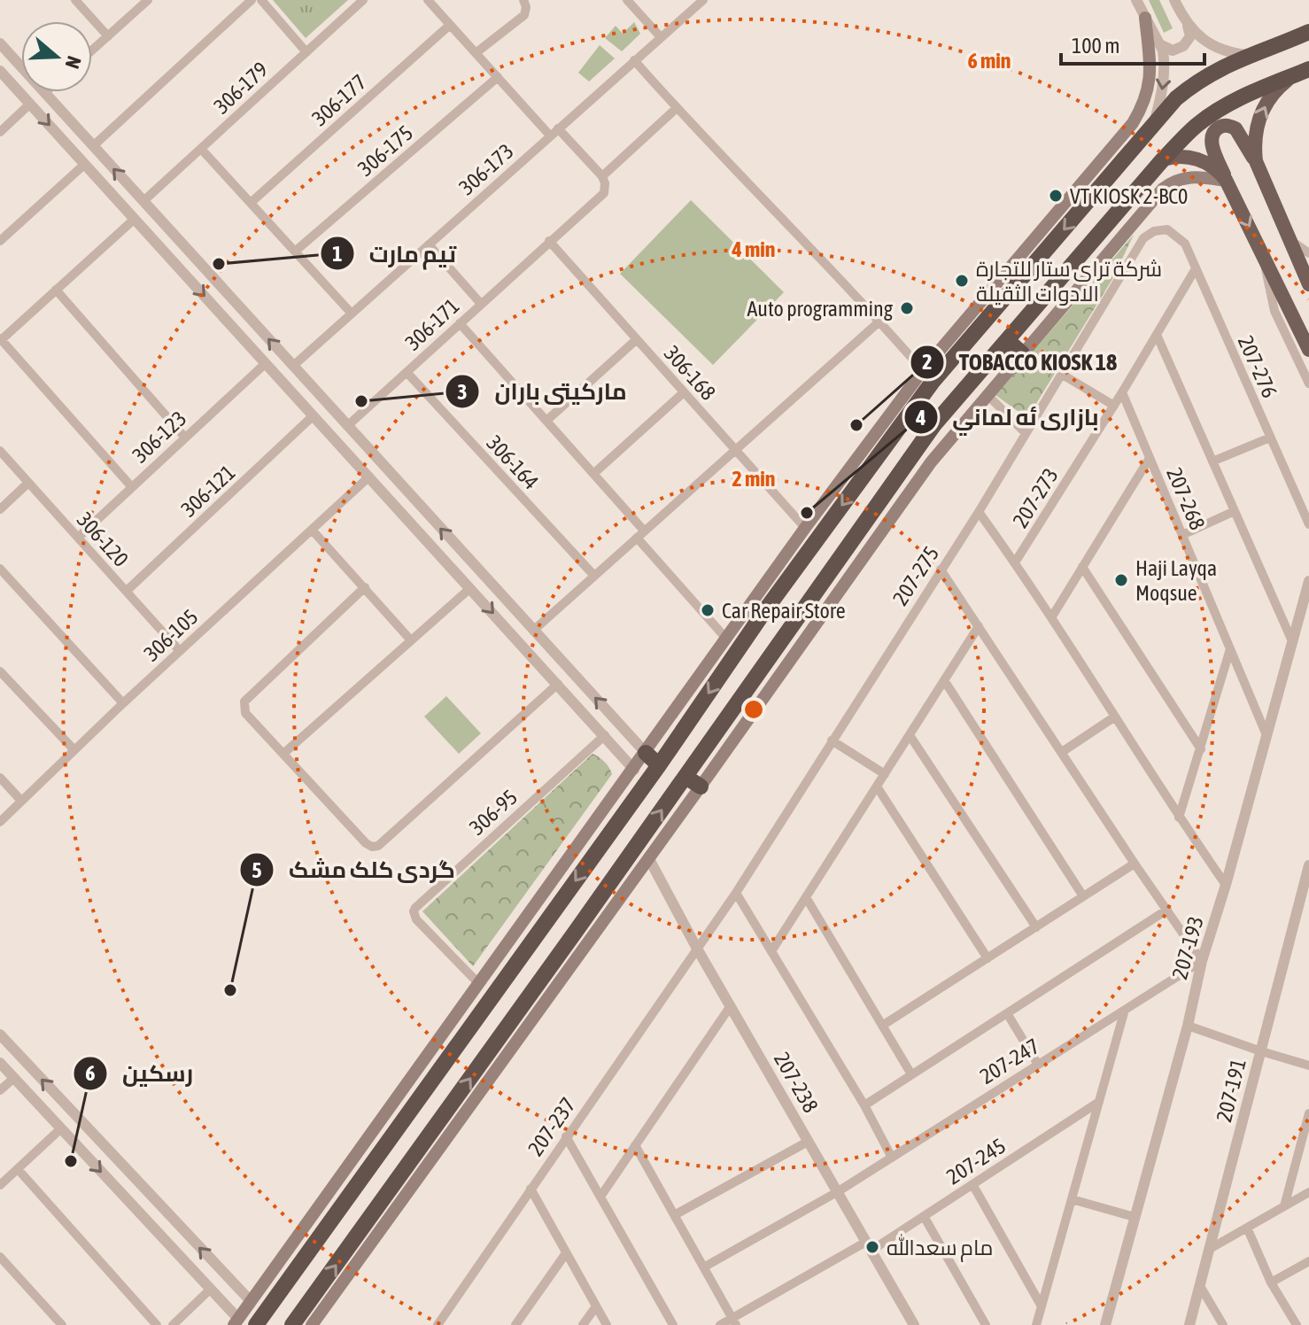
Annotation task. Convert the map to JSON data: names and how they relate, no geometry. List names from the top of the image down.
{
  "streets": {
    "street": [
      "306-179",
      "306-177",
      "306-175",
      "306-173",
      "306-171",
      "207-276",
      "306-168",
      "306-123",
      "306-164",
      "306-121",
      "207-273",
      "207-268",
      "306-120",
      "207-275",
      "306-105",
      "306-95",
      "207-193",
      "207-247",
      "207-238",
      "207-191",
      "207-237",
      "207-245"
    ]
  },
  "crossings": [
    ["306-171", "306-168"],
    ["306-171", "306-164"],
    ["207-276", "207-273"],
    ["207-276", "207-275"],
    ["306-123", "306-120"],
    ["306-121", "306-120"],
    ["207-273", "207-268"],
    ["207-268", "207-193"],
    ["306-120", "306-105"],
    ["207-275", "207-238"],
    ["207-275", "207-237"],
    ["207-193", "207-247"],
    ["207-247", "207-238"],
    ["207-238", "207-237"],
    ["207-238", "207-245"]
  ],
  "places": [
    "VT KIOSK 2-BC0",
    "تيم مارت",
    "شركة ترای ستار للتجارة الادوات الثقيلة",
    "Auto programming",
    "ماركيتى باران",
    "TOBACCO KIOSK 18",
    "بازارى ئه لماني",
    "Haji Layqa Moqsue",
    "Car Repair Store",
    "گردی کلک مشک",
    "رسکین",
    "مام سعدالله"
  ],
  "scale_bar": "100 m",
  "north": "right",
  "rings": ["6 min", "4 min", "2 min"]
}
